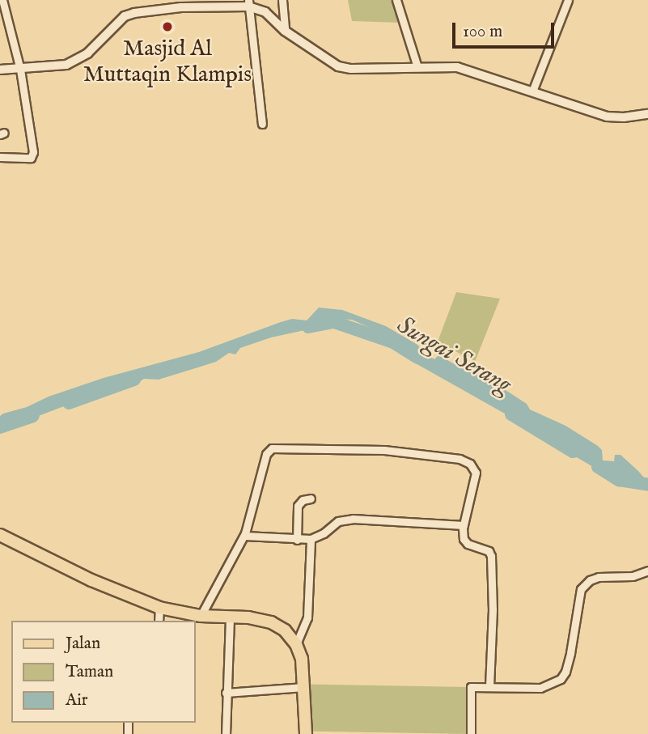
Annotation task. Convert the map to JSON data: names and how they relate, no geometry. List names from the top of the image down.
{
  "water": ["Sungai Serang"],
  "places": ["Masjid Al Muttaqin Klampis"],
  "legend": ["Jalan", "Taman", "Air"],
  "scale_bar": "100 m"
}
